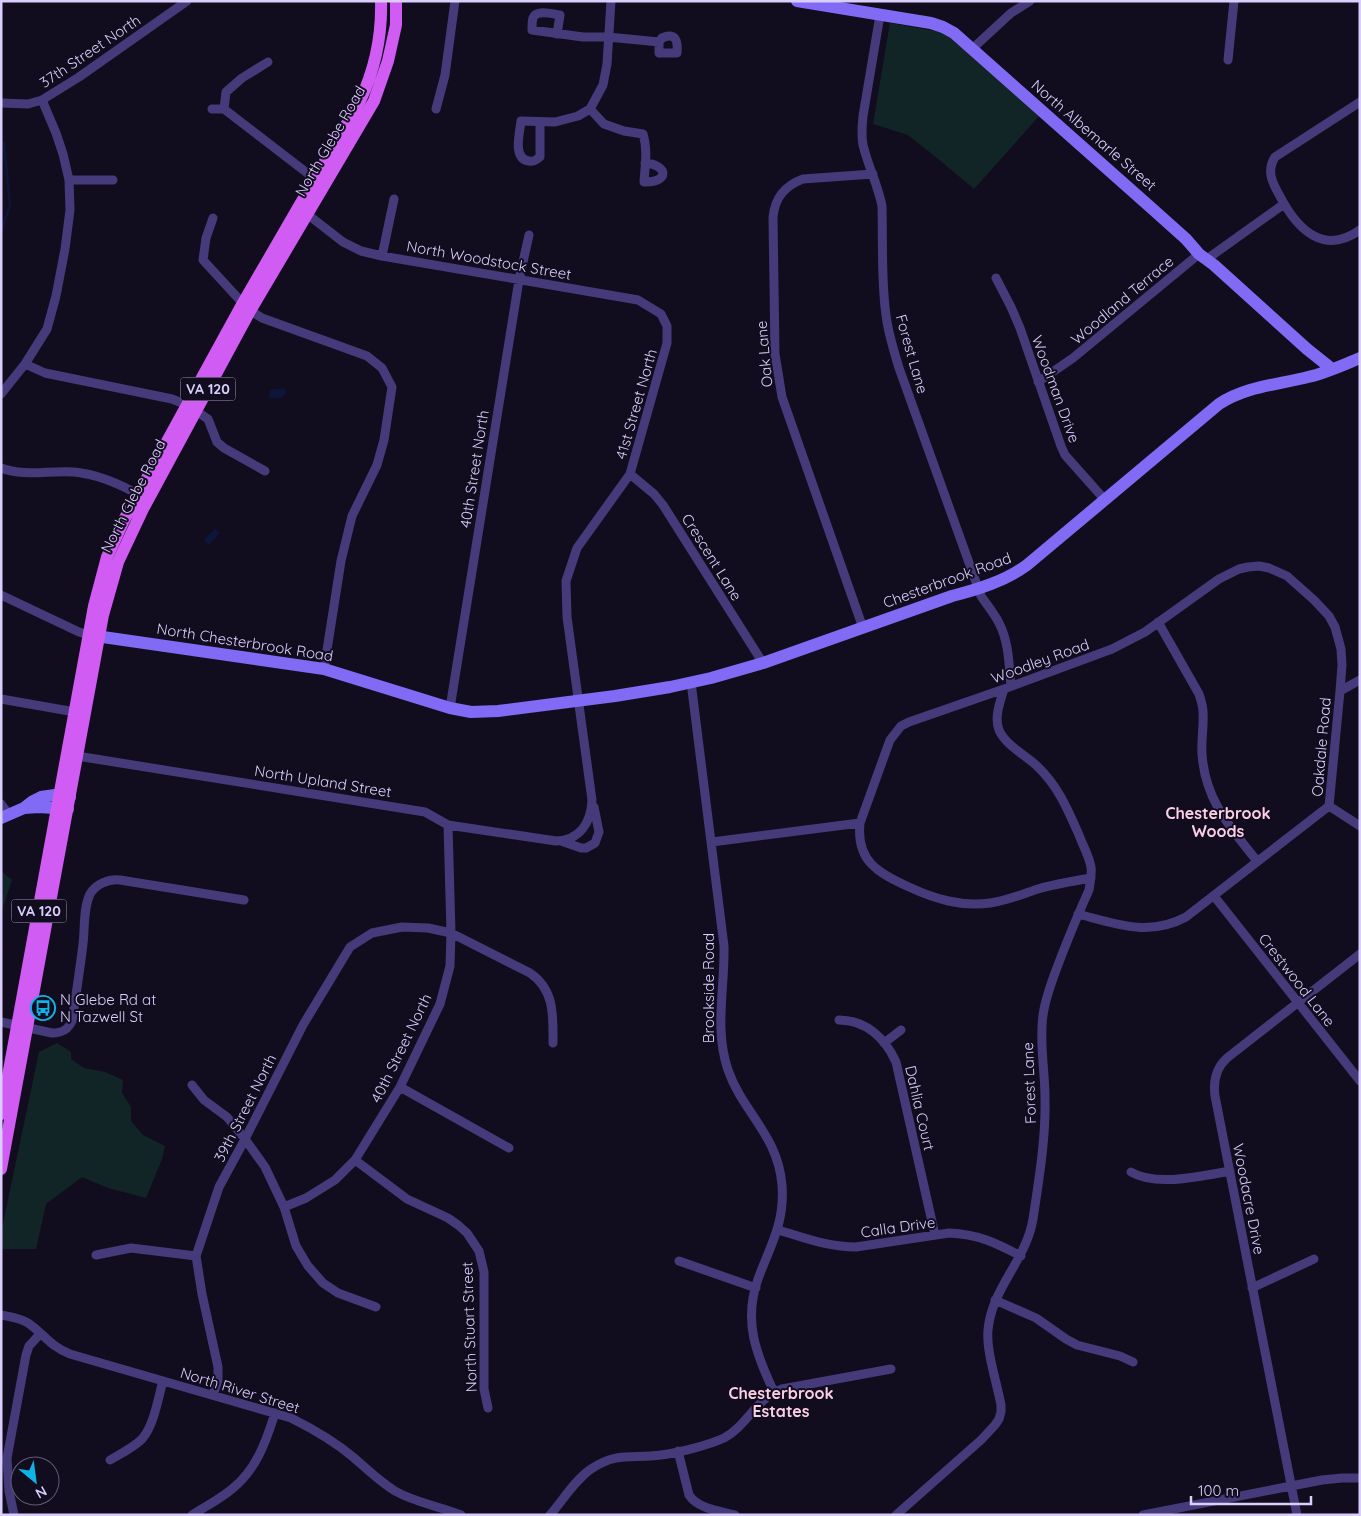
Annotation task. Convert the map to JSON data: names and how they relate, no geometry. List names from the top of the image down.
{
  "streets": {
    "main road": ["North Glebe Road", "VA 120"],
    "street": [
      "37th Street North",
      "North Albemarle Street",
      "North Woodstock Street",
      "Woodland Terrace",
      "Oak Lane",
      "Forest Lane",
      "Woodman Drive",
      "41st Street North",
      "40th Street North",
      "Crescent Lane",
      "Chesterbrook Road",
      "North Chesterbrook Road",
      "Woodley Road",
      "Oakdale Road",
      "North Upland Street",
      "Crestwood Lane",
      "Brookside Road",
      "39th Street North",
      "Dahlia Court",
      "Woodacre Drive",
      "Calla Drive",
      "North Stuart Street",
      "North River Street"
    ]
  },
  "crossings": [
    ["North Albemarle Street", "Woodland Terrace"],
    ["North Albemarle Street", "Forest Lane"],
    ["North Albemarle Street", "Chesterbrook Road"],
    ["North Glebe Road", "North Woodstock Street"],
    ["North Glebe Road", "North Chesterbrook Road"],
    ["North Glebe Road", "North Upland Street"],
    ["North Woodstock Street", "41st Street North"],
    ["North Woodstock Street", "40th Street North"],
    ["Woodland Terrace", "Woodman Drive"],
    ["Oak Lane", "Forest Lane"],
    ["Oak Lane", "Chesterbrook Road"],
    ["Forest Lane", "Chesterbrook Road"],
    ["Forest Lane", "Woodley Road"],
    ["Forest Lane", "Oakdale Road"],
    ["Forest Lane", "Calla Drive"],
    ["Woodman Drive", "Chesterbrook Road"],
    ["41st Street North", "Crescent Lane"],
    ["41st Street North", "Chesterbrook Road"],
    ["41st Street North", "North Chesterbrook Road"],
    ["41st Street North", "North Upland Street"],
    ["40th Street North", "North Chesterbrook Road"],
    ["40th Street North", "North Upland Street"],
    ["40th Street North", "39th Street North"],
    ["40th Street North", "North Stuart Street"],
    ["Crescent Lane", "Chesterbrook Road"],
    ["Chesterbrook Road", "North Chesterbrook Road"],
    ["Chesterbrook Road", "Brookside Road"],
    ["Woodley Road", "Oakdale Road"],
    ["Oakdale Road", "Crestwood Lane"],
    ["Crestwood Lane", "Woodacre Drive"],
    ["Brookside Road", "Calla Drive"],
    ["39th Street North", "North River Street"],
    ["Dahlia Court", "Calla Drive"]
  ],
  "districts": ["Chesterbrook Woods", "Chesterbrook Estates"],
  "places": {
    "bus stop": ["N Glebe Rd at N Tazwell St"]
  },
  "scale_bar": "100 m",
  "north": "bottom right"
}
